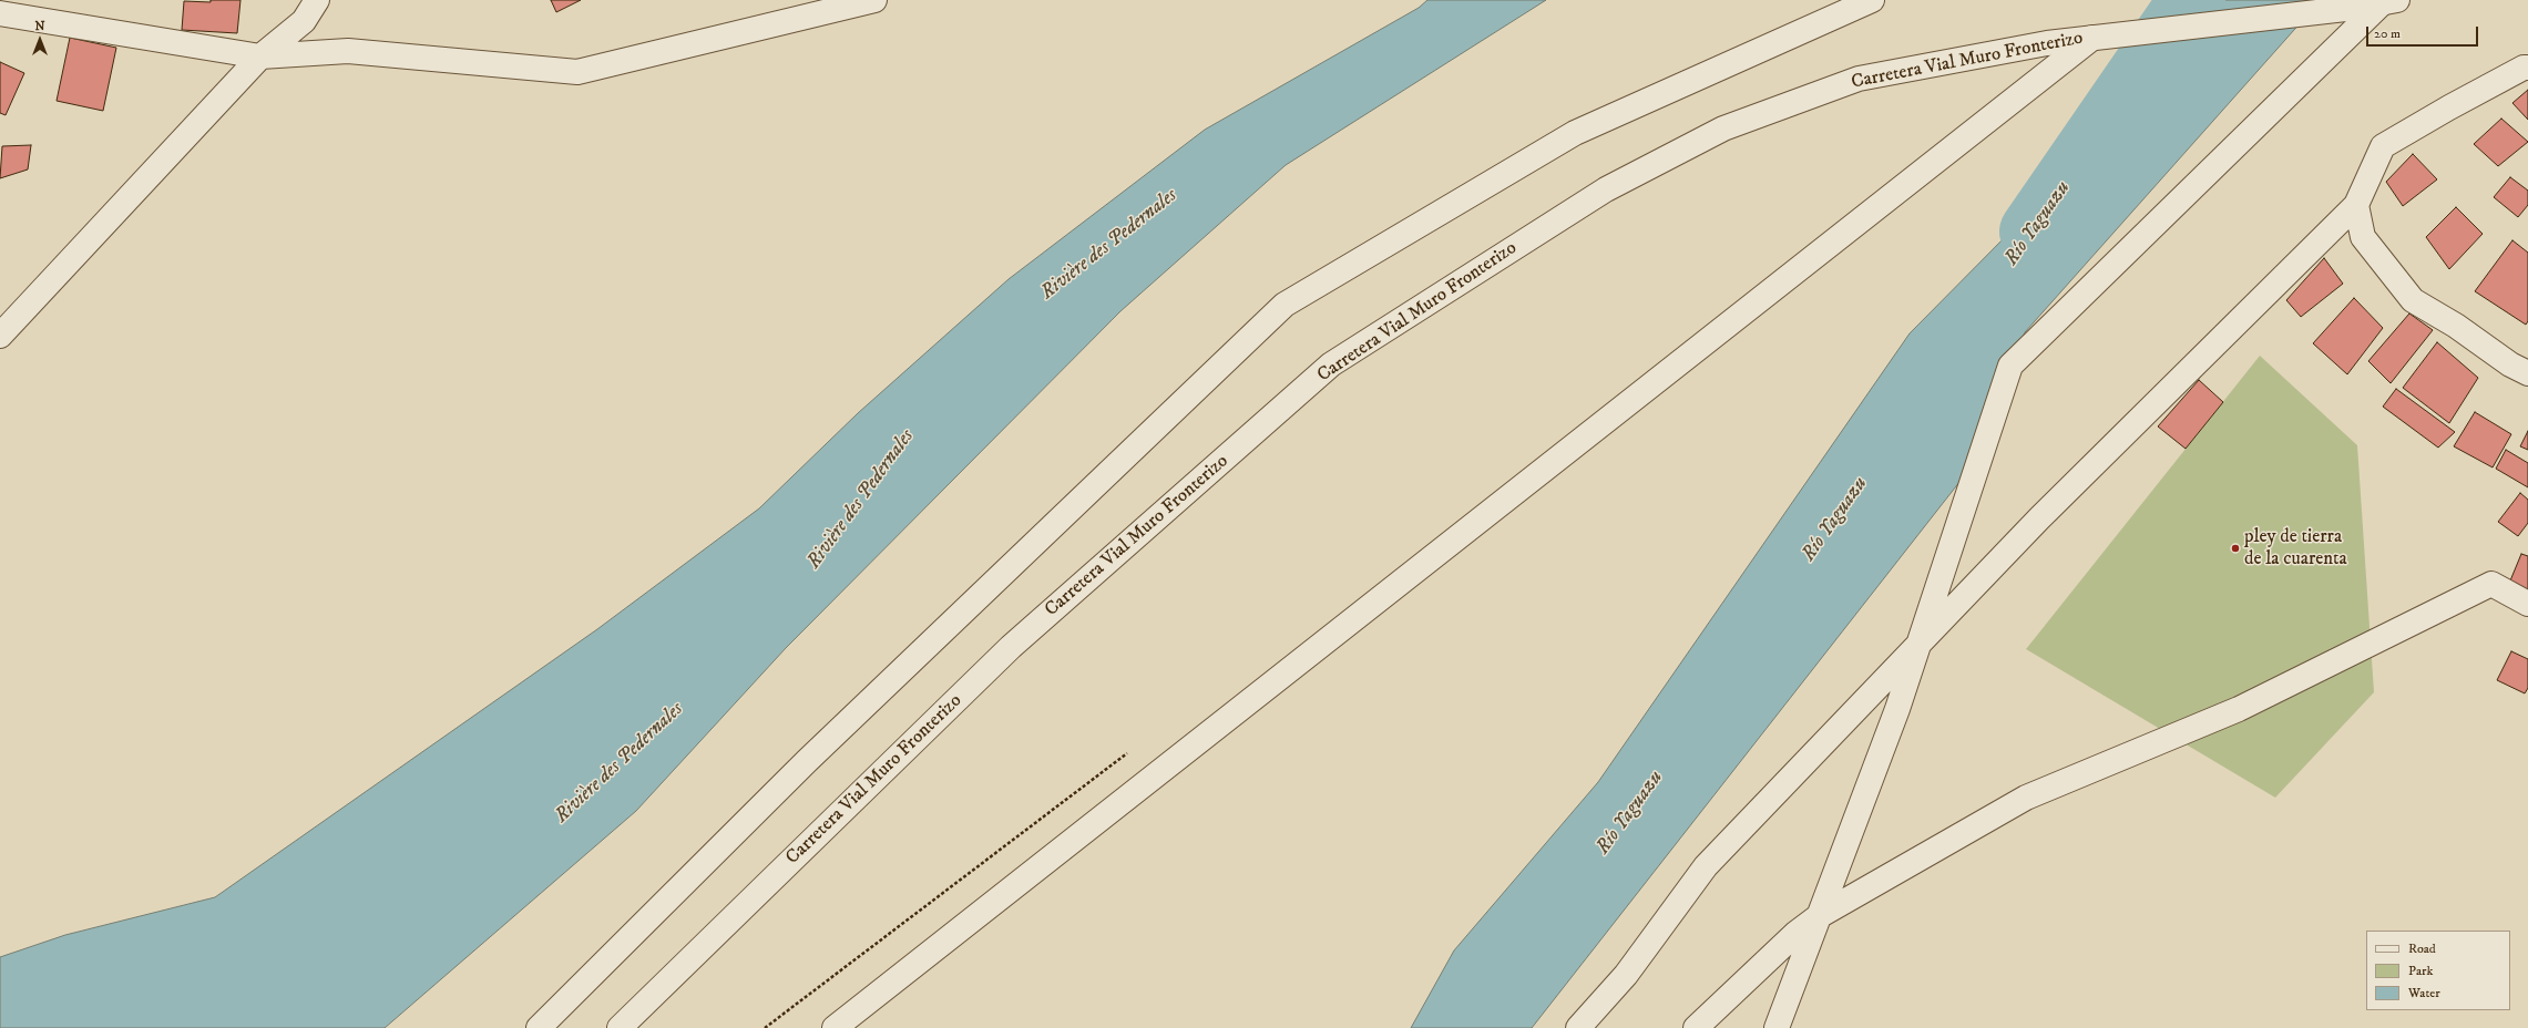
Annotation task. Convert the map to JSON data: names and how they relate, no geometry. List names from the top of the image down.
{
  "streets": {
    "street": ["Carretera Vial Muro Fronterizo"]
  },
  "water": ["Río Yaguazu", "Rivière des Pedernales"],
  "places": ["pley de tierra de la cuarenta"],
  "legend": ["Road", "Park", "Water"],
  "scale_bar": "20 m",
  "north": "top"
}
